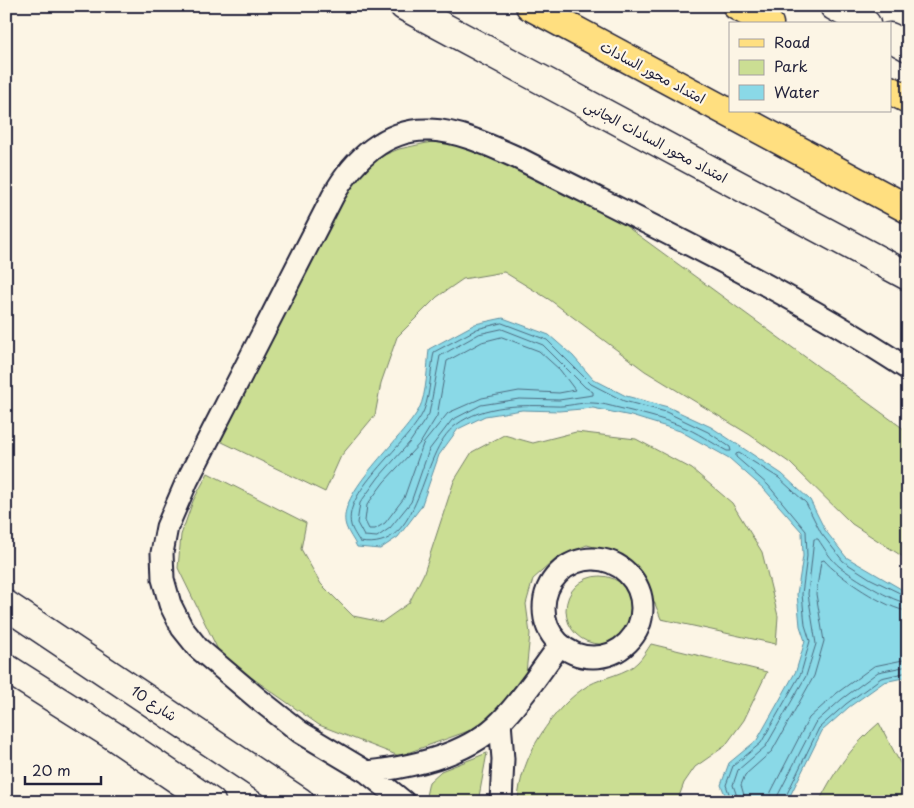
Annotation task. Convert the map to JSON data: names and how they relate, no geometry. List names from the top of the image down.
{
  "streets": {
    "main road": ["امتداد محور السادات"],
    "street": ["امتداد محور السادات الجانبى", "شارع 10"]
  },
  "legend": ["Road", "Park", "Water"],
  "scale_bar": "20 m"
}
